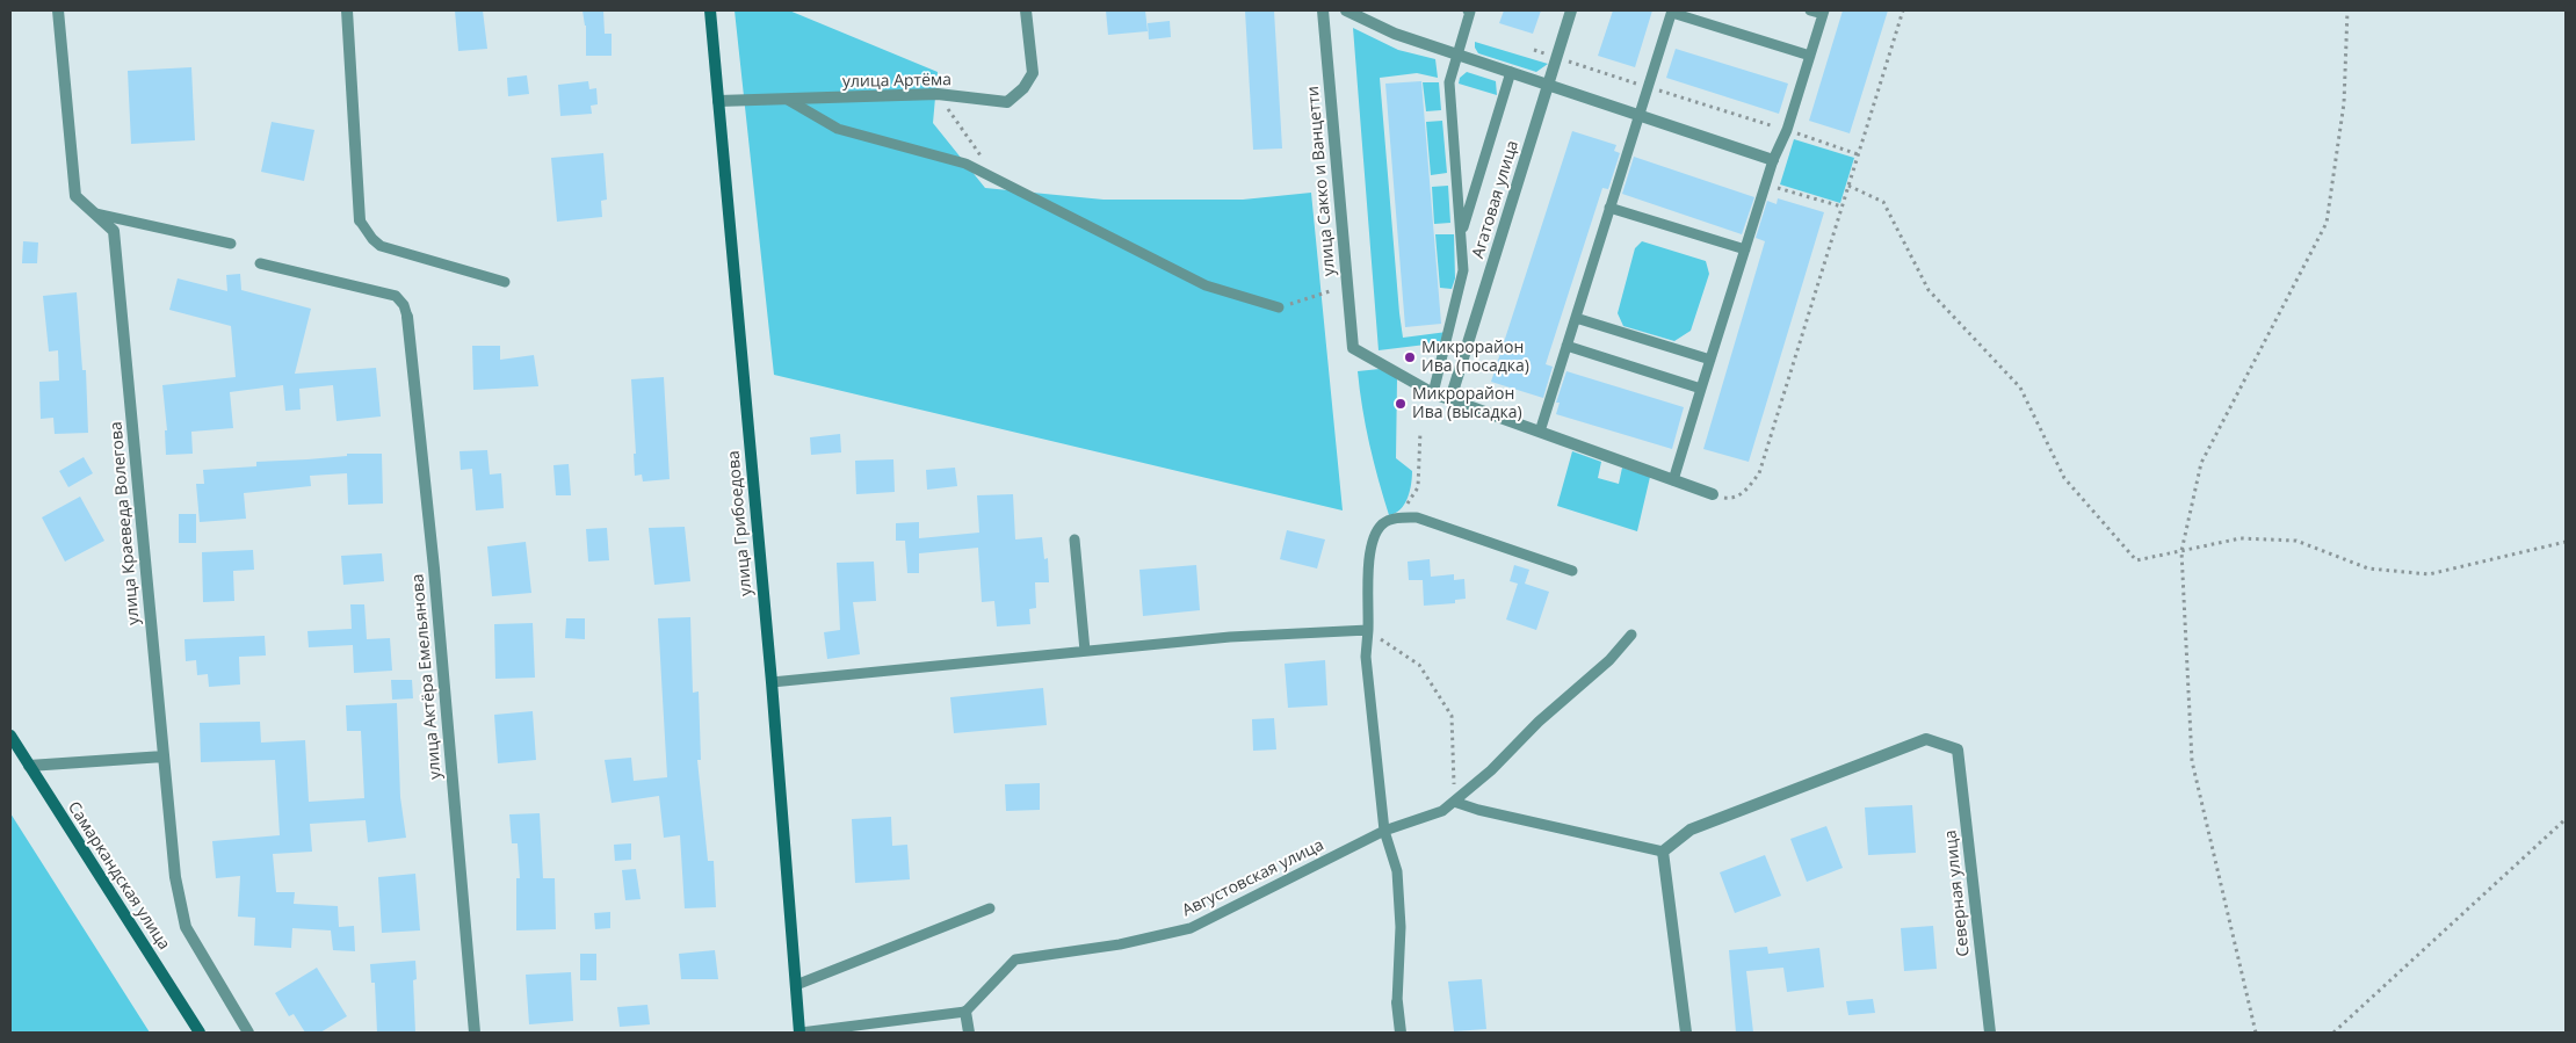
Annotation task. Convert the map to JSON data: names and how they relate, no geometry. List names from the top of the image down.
{
  "streets": {
    "street": [
      "улица Артёма",
      "улица Сакко и Ванцетти",
      "Агатовая улица",
      "улица Краеведа Волегова",
      "улица Грибоедова",
      "улица Актёра Емельянова",
      "Самаркандская улица",
      "Северная улица"
    ],
    "lane": ["Августовская улица"]
  },
  "crossings": [
    ["улица Артёма", "улица Грибоедова"]
  ],
  "places": ["Микрорайон Ива (посадка)", "Микрорайон Ива (высадка)"]
}
